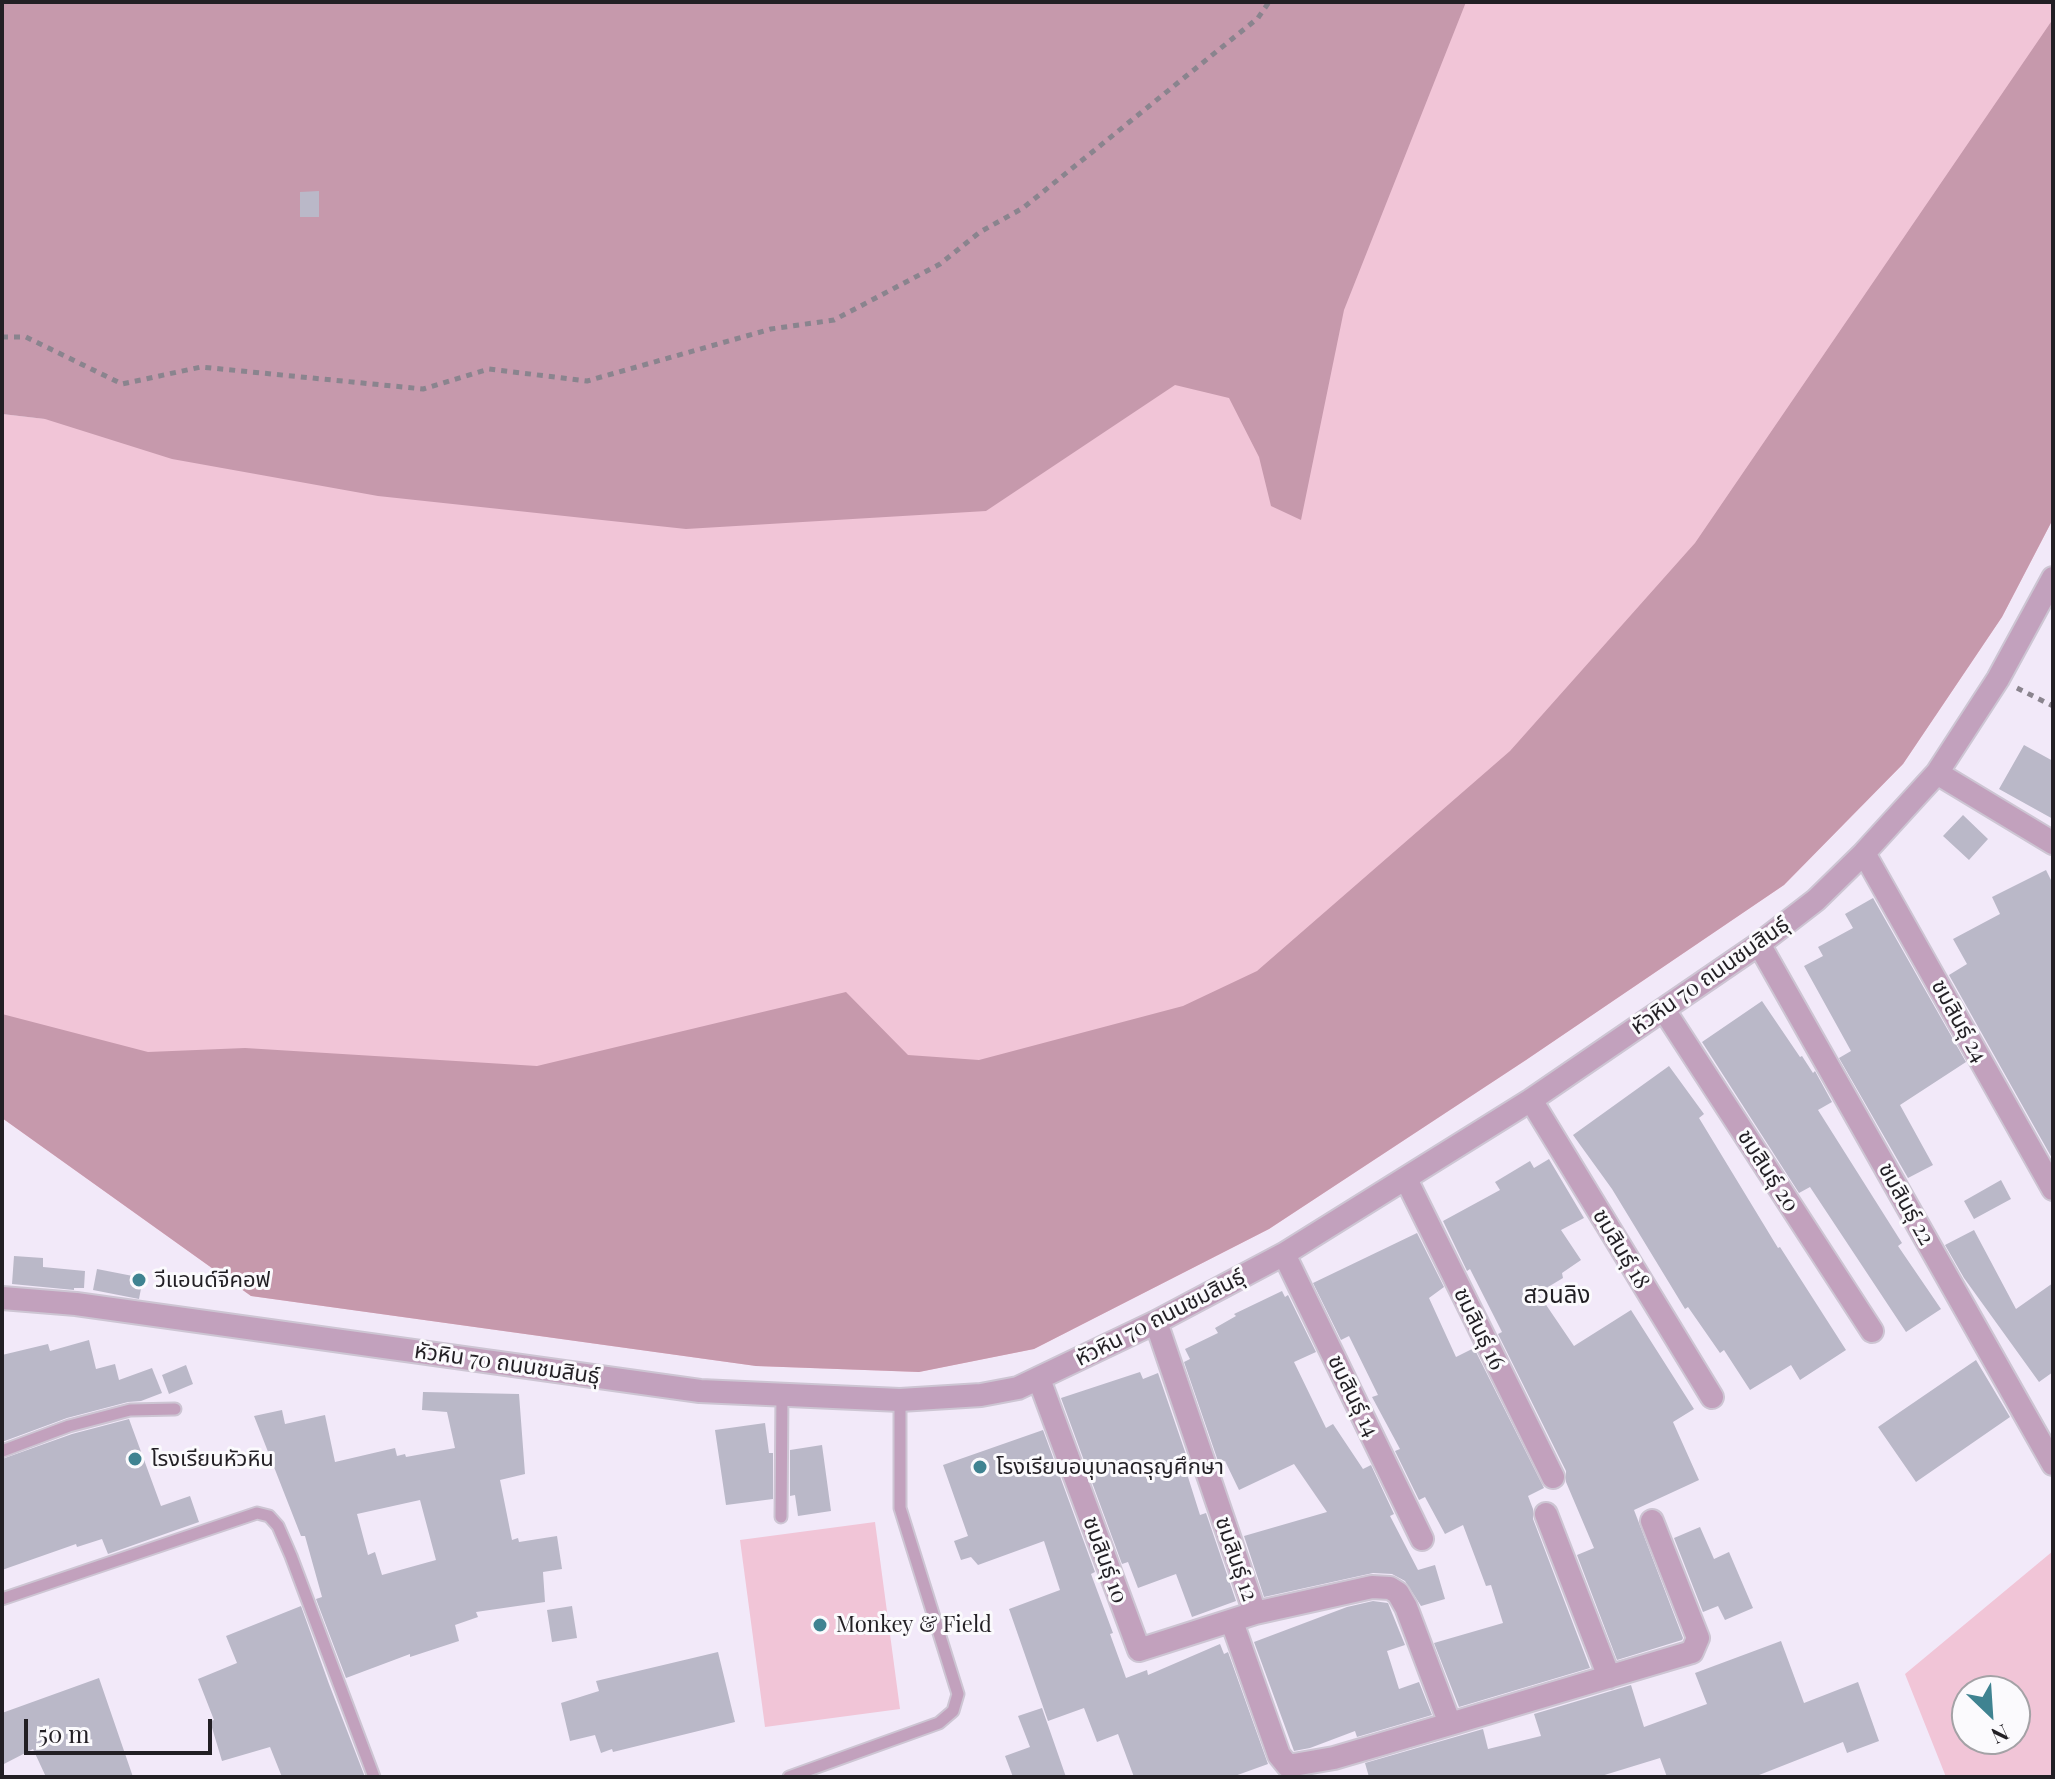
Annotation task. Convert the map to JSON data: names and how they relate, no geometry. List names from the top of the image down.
{
  "streets": {
    "street": [
      "หัวหิน 70 ถนนชมสินธุ์",
      "ชมสินธุ์ 24",
      "ชมสินธุ์ 20",
      "ชมสินธุ์ 22",
      "ชมสินธุ์ 18",
      "ชมสินธุ์ 16",
      "ชมสินธุ์ 14",
      "ชมสินธุ์ 12",
      "ชมสินธุ์ 10"
    ]
  },
  "crossings": [
    ["หัวหิน 70 ถนนชมสินธุ์", "ชมสินธุ์ 24"],
    ["หัวหิน 70 ถนนชมสินธุ์", "ชมสินธุ์ 20"],
    ["หัวหิน 70 ถนนชมสินธุ์", "ชมสินธุ์ 22"],
    ["หัวหิน 70 ถนนชมสินธุ์", "ชมสินธุ์ 18"],
    ["หัวหิน 70 ถนนชมสินธุ์", "ชมสินธุ์ 16"],
    ["หัวหิน 70 ถนนชมสินธุ์", "ชมสินธุ์ 14"],
    ["หัวหิน 70 ถนนชมสินธุ์", "ชมสินธุ์ 12"],
    ["หัวหิน 70 ถนนชมสินธุ์", "ชมสินธุ์ 10"]
  ],
  "districts": ["สวนลิง"],
  "places": [
    "วีแอนด์จีคอฟ",
    "โรงเรียนหัวหิน",
    "โรงเรียนอนุบาลดรุญศึกษา",
    "Monkey & Field"
  ],
  "scale_bar": "50 m",
  "north": "bottom right"
}
